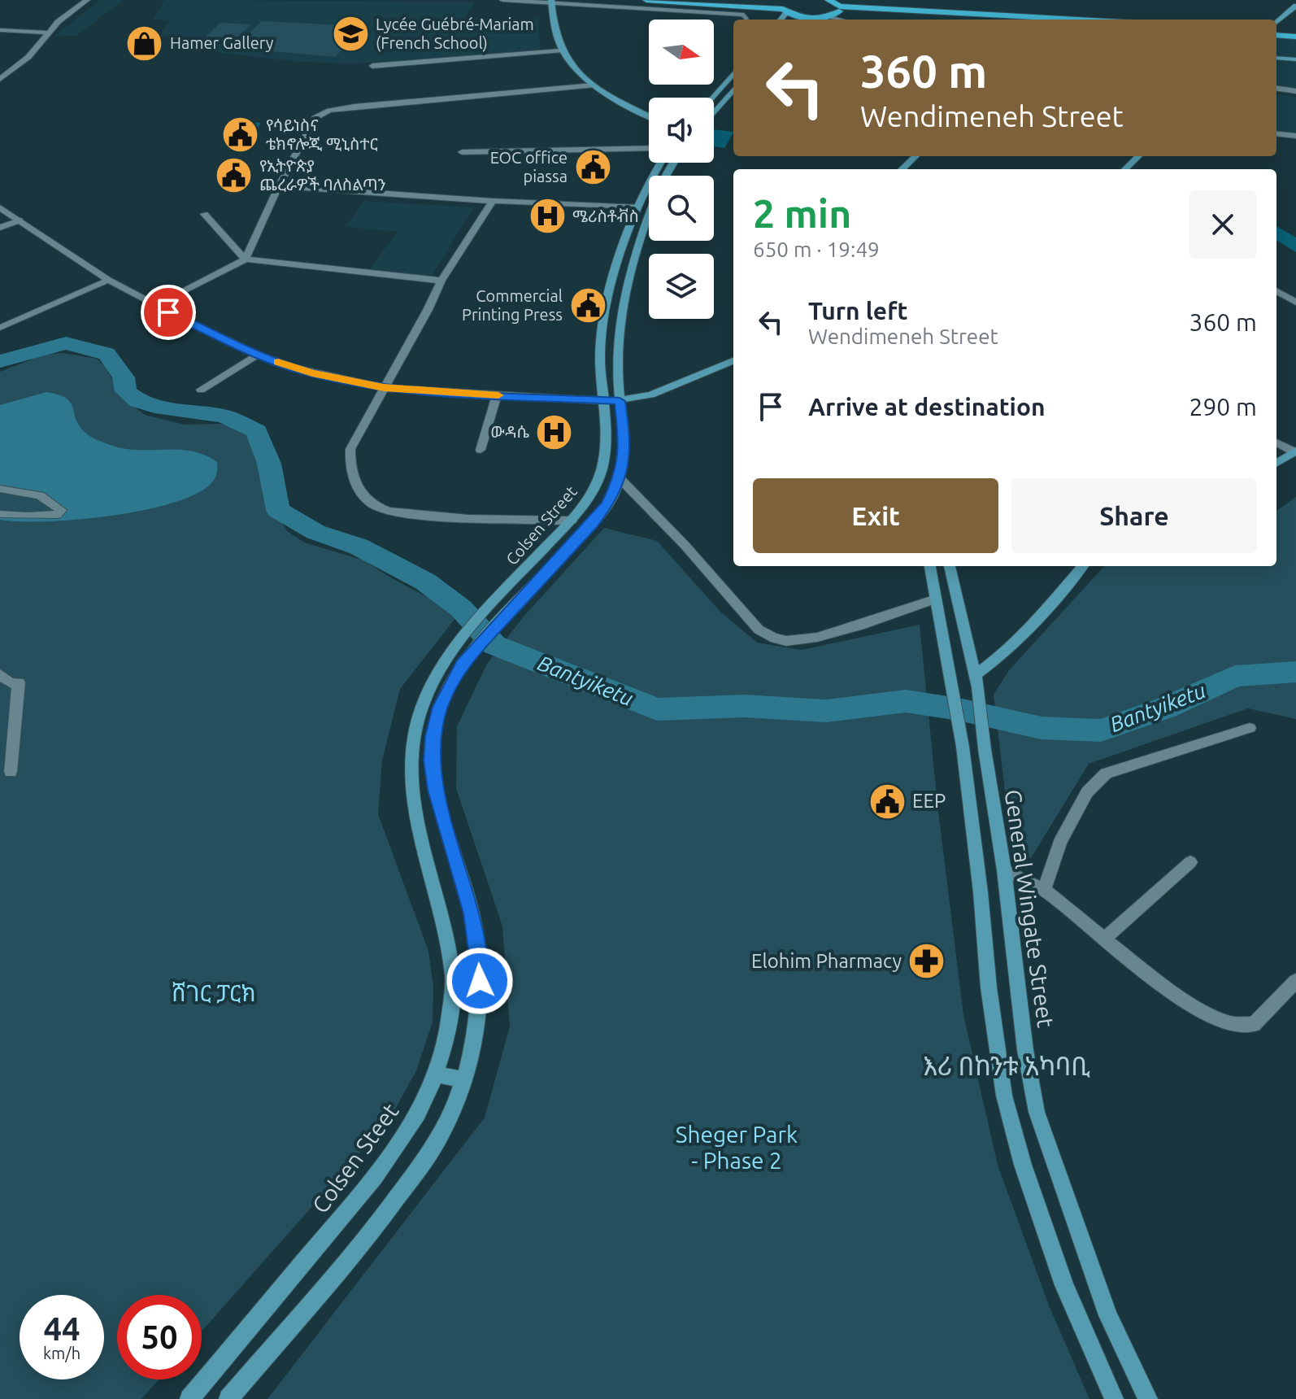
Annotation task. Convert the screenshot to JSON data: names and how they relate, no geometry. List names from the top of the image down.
{
  "streets": {
    "main road": ["Colsen Street", "General Wingate Street", "Colsen Steet"]
  },
  "crossings": [
    ["Colsen Street", "Colsen Steet"]
  ],
  "districts": ["እሪ በከንቱ አካባቢ"],
  "water": ["Bantyiketu"],
  "parks": ["ሸገር ፓርክ", "Sheger Park - Phase 2"],
  "places": {
    "school or university": ["Lycée Guébré-Mariam (French School)"],
    "shop": ["Hamer Gallery"],
    "public building": [
      "የሳይነስና ቴክኖሎጂ ሚኒስተር",
      "EOC office piassa",
      "የኢትዮጵያ ጨረራዎች ባለስልጣን",
      "Commercial Printing Press",
      "EEP"
    ],
    "hospital": ["ሜሪስቶቭስ", "ውዳሴ"],
    "pharmacy": ["Elohim Pharmacy"]
  },
  "north": "right",
  "page": {
    "turn": ["360 m", "Wendimeneh Street"],
    "heading": ["2 min", "650 m · 19:49"],
    "list": [
      {
        "name": "Turn left",
        "note": "Wendimeneh Street",
        "value": "360 m"
      },
      {
        "name": "Arrive at destination",
        "value": "290 m"
      }
    ],
    "buttons": ["Exit", "Share"],
    "speed": "44 km/h",
    "limit": "50"
  }
}
